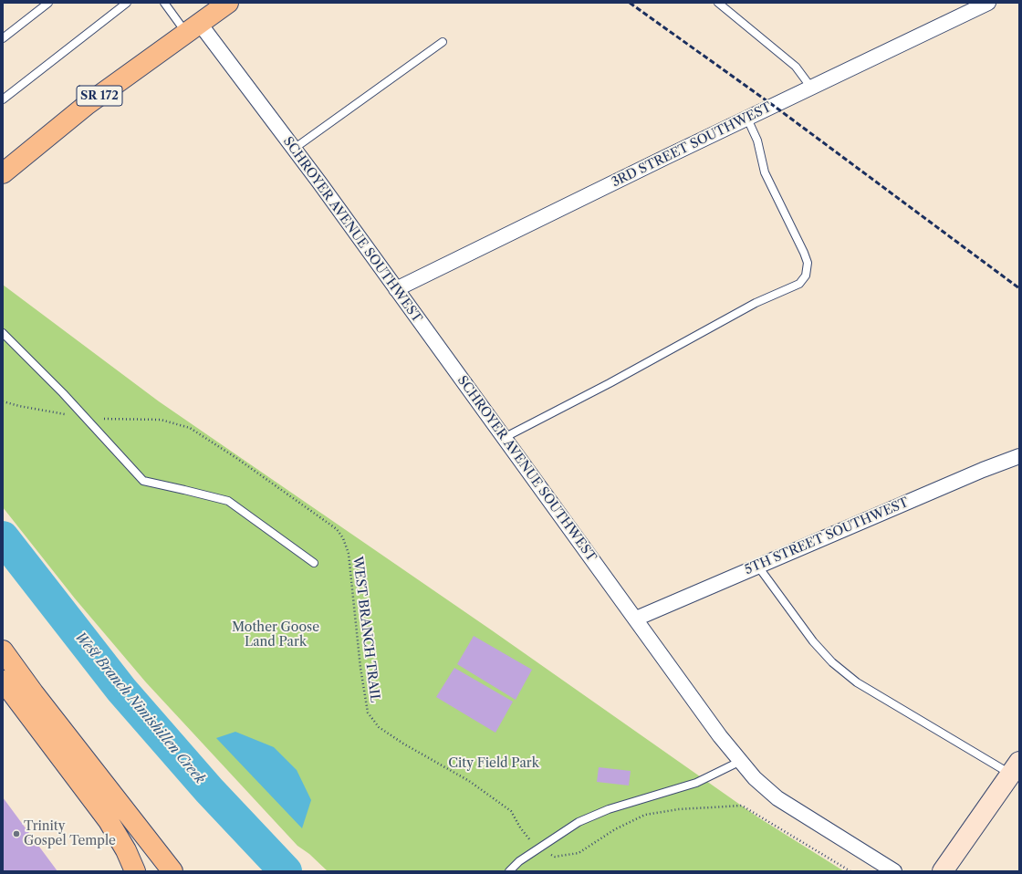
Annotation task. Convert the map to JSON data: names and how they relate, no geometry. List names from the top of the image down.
{
  "streets": {
    "main road": ["SR 172"],
    "street": ["3RD STREET SOUTHWEST", "SCHROYER AVENUE SOUTHWEST", "5TH STREET SOUTHWEST"],
    "path": ["WEST BRANCH TRAIL"]
  },
  "crossings": [
    ["SR 172", "SCHROYER AVENUE SOUTHWEST"],
    ["3RD STREET SOUTHWEST", "SCHROYER AVENUE SOUTHWEST"],
    ["SCHROYER AVENUE SOUTHWEST", "5TH STREET SOUTHWEST"]
  ],
  "water": ["West Branch Nimishillen Creek"],
  "parks": ["Mother Goose Land Park", "City Field Park"],
  "places": ["Trinity Gospel Temple"]
}
